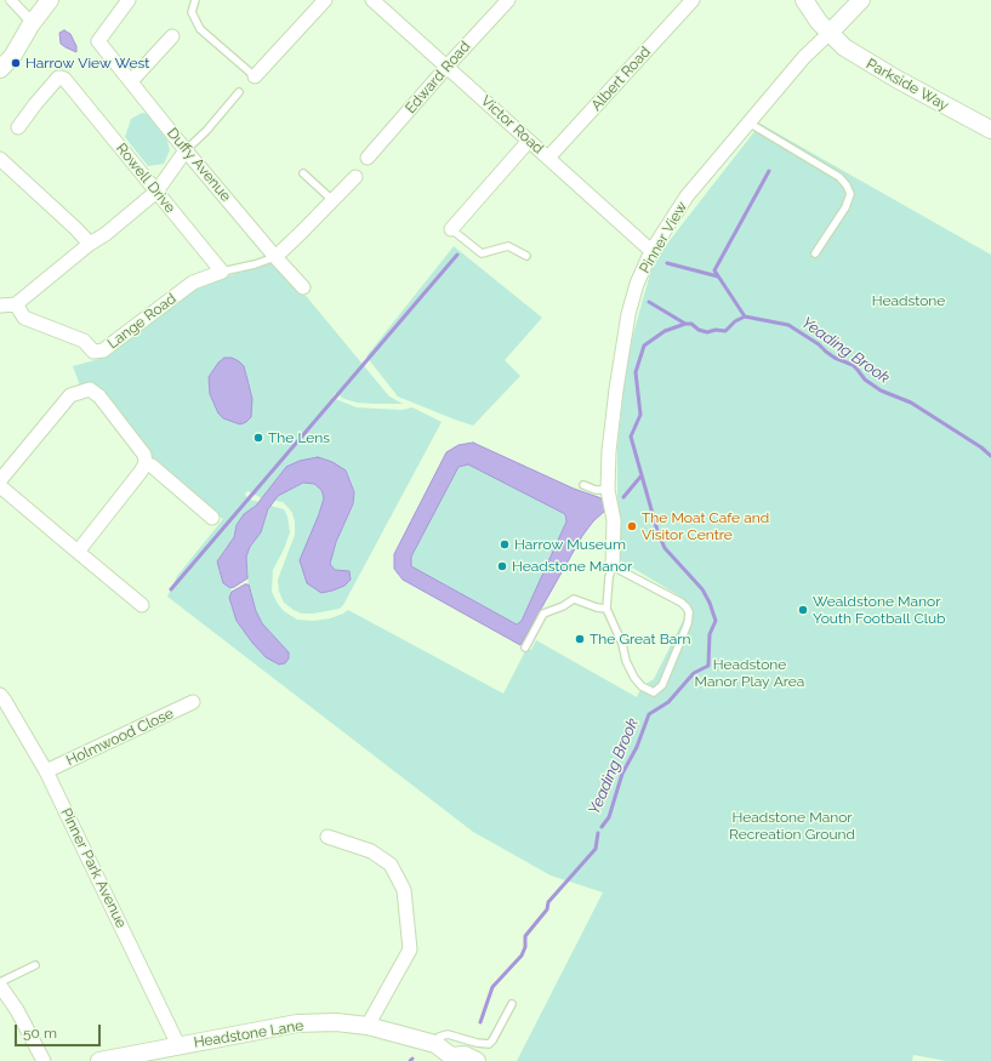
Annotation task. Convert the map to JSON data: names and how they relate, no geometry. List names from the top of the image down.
{
  "streets": {
    "street": [
      "Edward Road",
      "Albert Road",
      "Parkside Way",
      "Victor Road",
      "Duffy Avenue",
      "Rowell Drive",
      "Pinner View",
      "Lange Road",
      "Holmwood Close",
      "Pinner Park Avenue",
      "Headstone Lane"
    ]
  },
  "crossings": [
    ["Edward Road", "Victor Road"],
    ["Albert Road", "Victor Road"],
    ["Parkside Way", "Pinner View"],
    ["Victor Road", "Pinner View"],
    ["Rowell Drive", "Lange Road"],
    ["Holmwood Close", "Pinner Park Avenue"],
    ["Pinner Park Avenue", "Headstone Lane"]
  ],
  "water": ["Yeading Brook"],
  "parks": ["Headstone", "Headstone Manor Play Area", "Headstone Manor Recreation Ground"],
  "places": [
    "Harrow View West",
    "The Lens",
    "The Moat Cafe and Visitor Centre",
    "Harrow Museum",
    "Headstone Manor",
    "Wealdstone Manor Youth Football Club",
    "The Great Barn"
  ],
  "scale_bar": "50 m"
}
